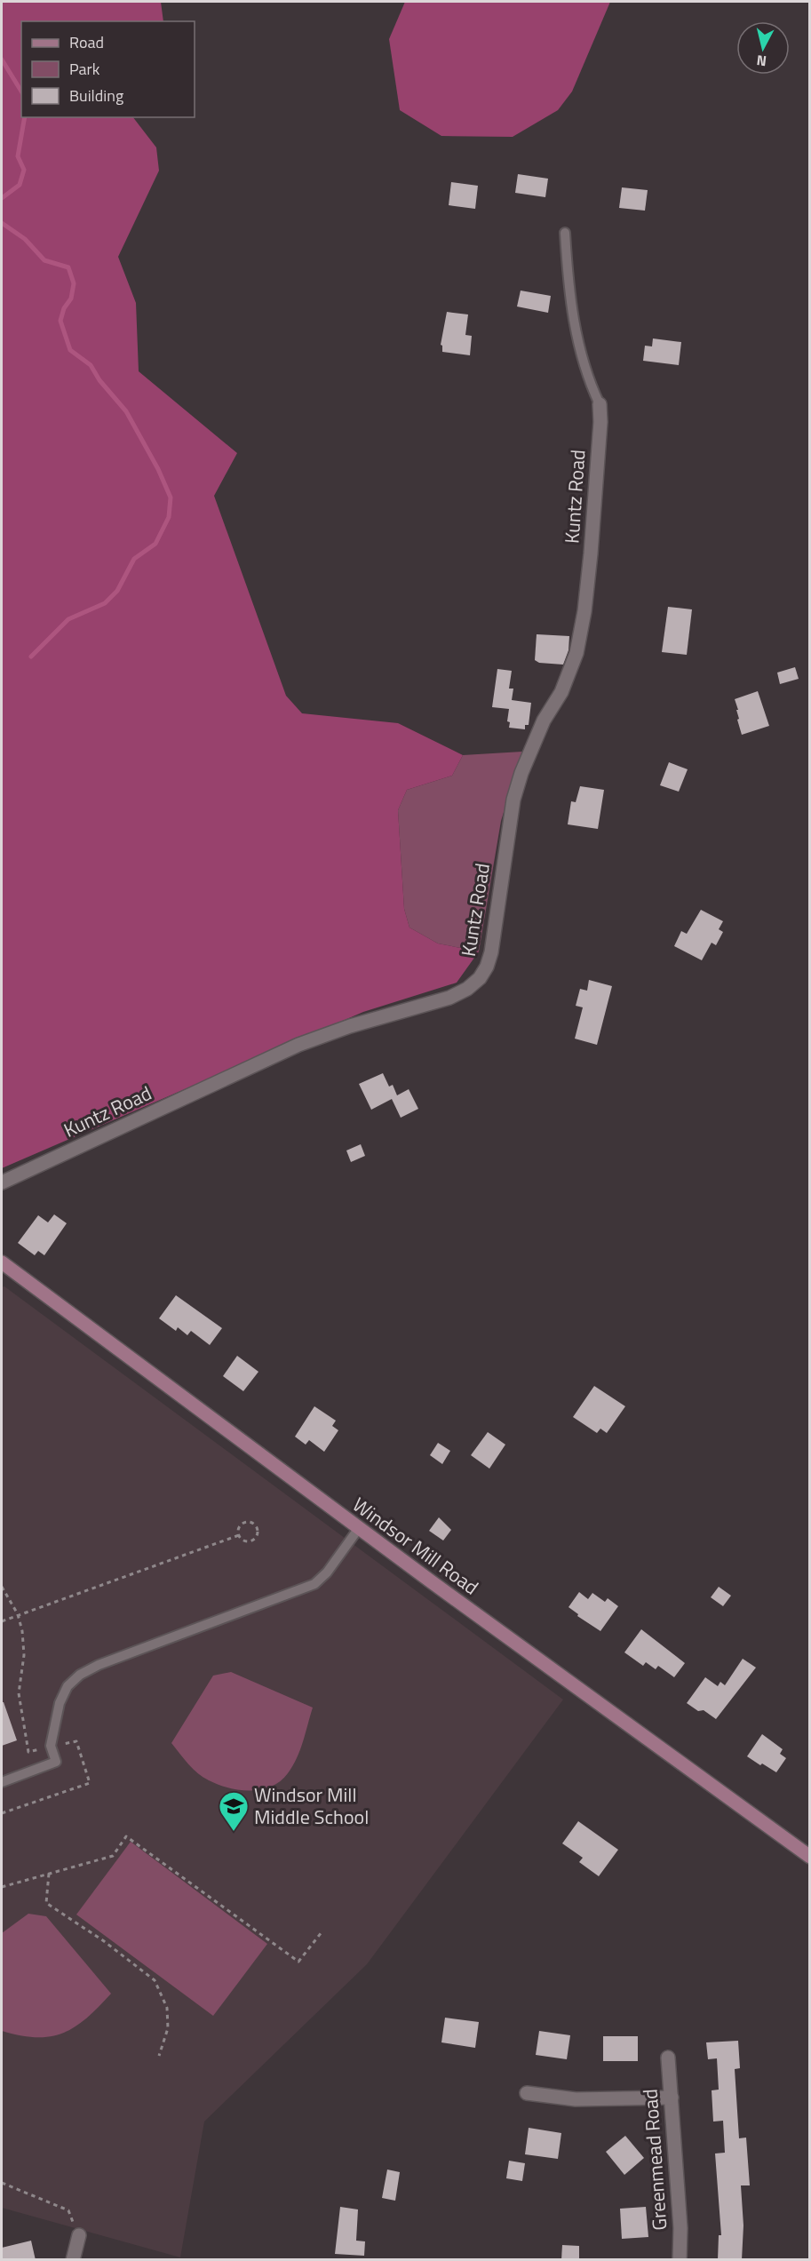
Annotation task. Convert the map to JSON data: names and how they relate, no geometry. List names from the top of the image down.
{
  "streets": {
    "main road": ["Windsor Mill Road"],
    "street": ["Kuntz Road", "Greenmead Road"]
  },
  "places": {
    "school or university": ["Windsor Mill Middle School"]
  },
  "legend": ["Road", "Park", "Building"],
  "north": "bottom"
}
